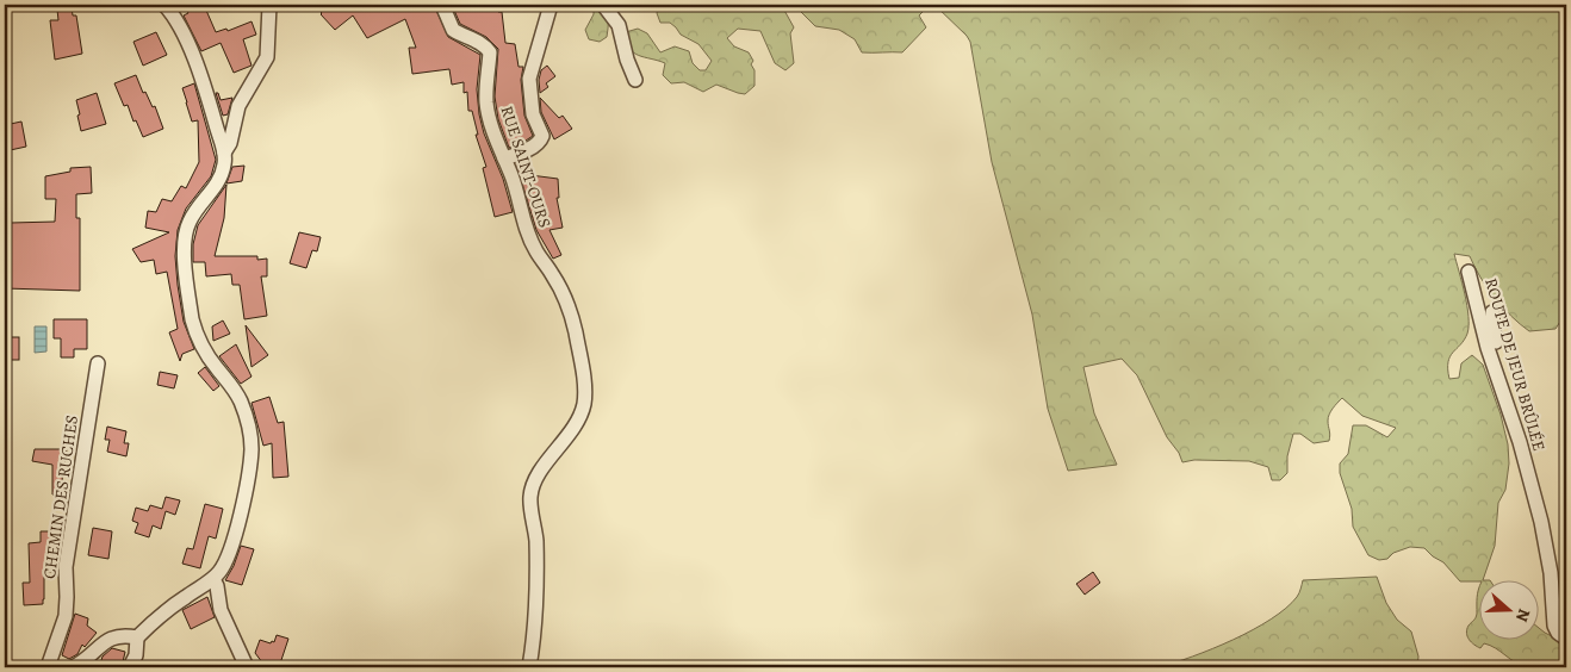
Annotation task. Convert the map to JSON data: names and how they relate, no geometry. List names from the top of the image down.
{
  "streets": {
    "street": ["RUE SAINT-OURS", "ROUTE DE JEUR BRÛLÉE", "CHEMIN DES RUCHES"]
  },
  "north": "right"
}
